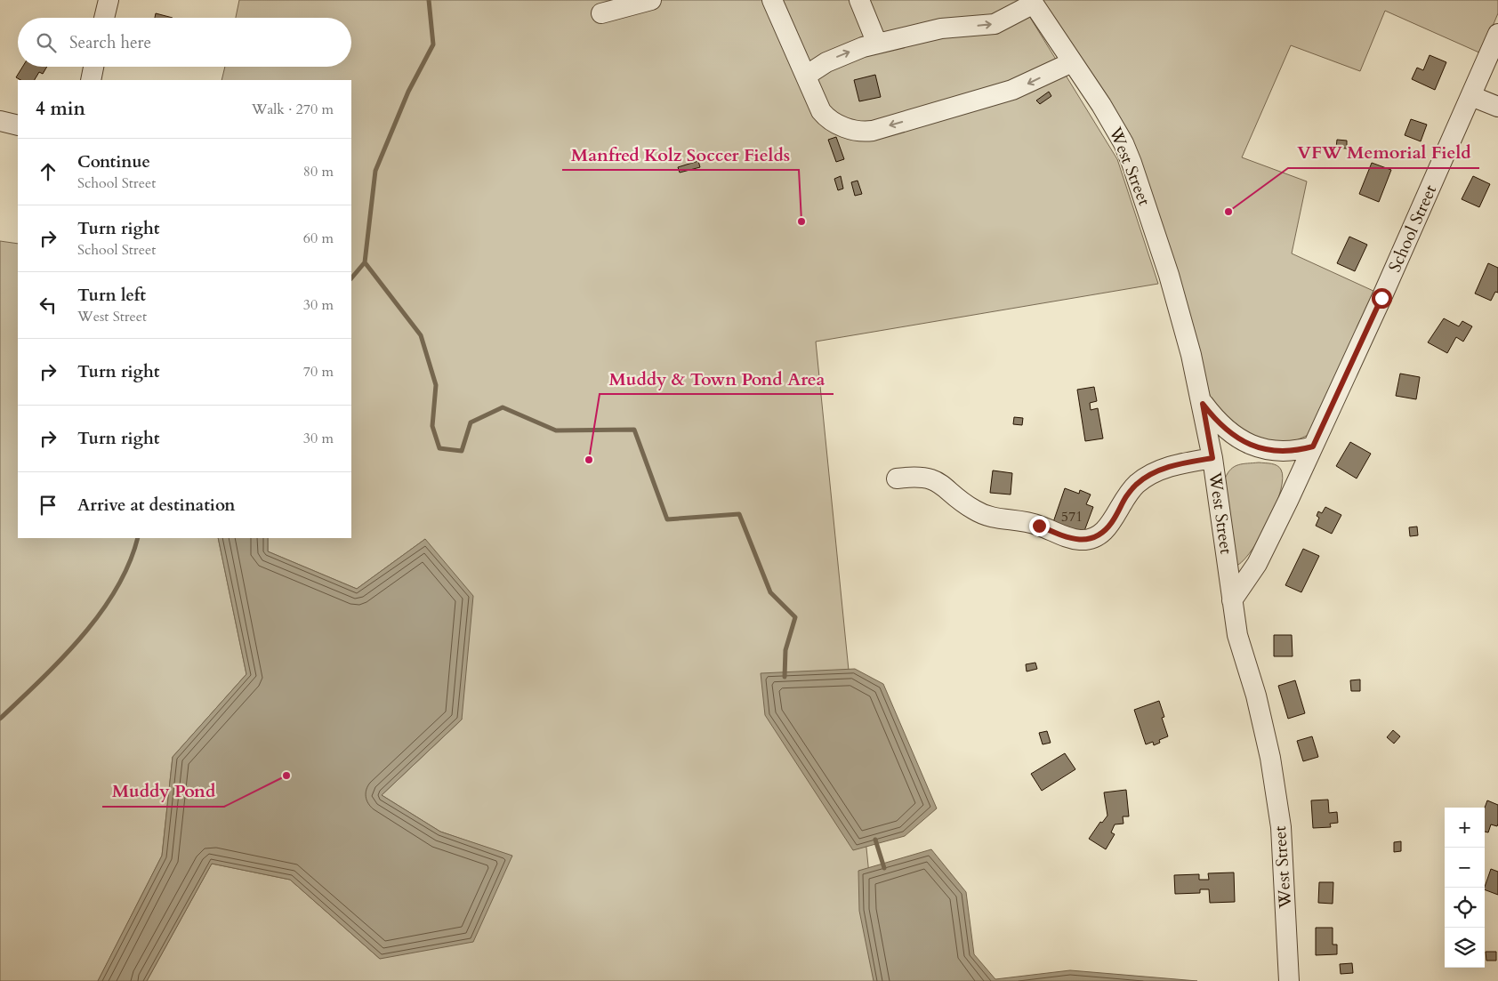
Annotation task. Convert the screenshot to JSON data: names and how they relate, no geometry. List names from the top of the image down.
{
  "streets": {
    "street": ["West Street", "School Street"]
  },
  "crossings": [
    ["West Street", "School Street"]
  ],
  "places": [
    "VFW Memorial Field",
    "Manfred Kolz Soccer Fields",
    "Muddy & Town Pond Area",
    "Muddy Pond"
  ],
  "house_numbers": ["571"],
  "page": {
    "search": "Search here",
    "heading": ["4 min", "Walk · 270 m"],
    "list": [
      ["Continue", "School Street", "80 m"],
      ["Turn right", "School Street", "60 m"],
      ["Turn left", "West Street", "30 m"],
      ["Turn right", "70 m"],
      ["Turn right", "30 m"],
      "Arrive at destination"
    ],
    "map_buttons": ["+", "−"]
  }
}
